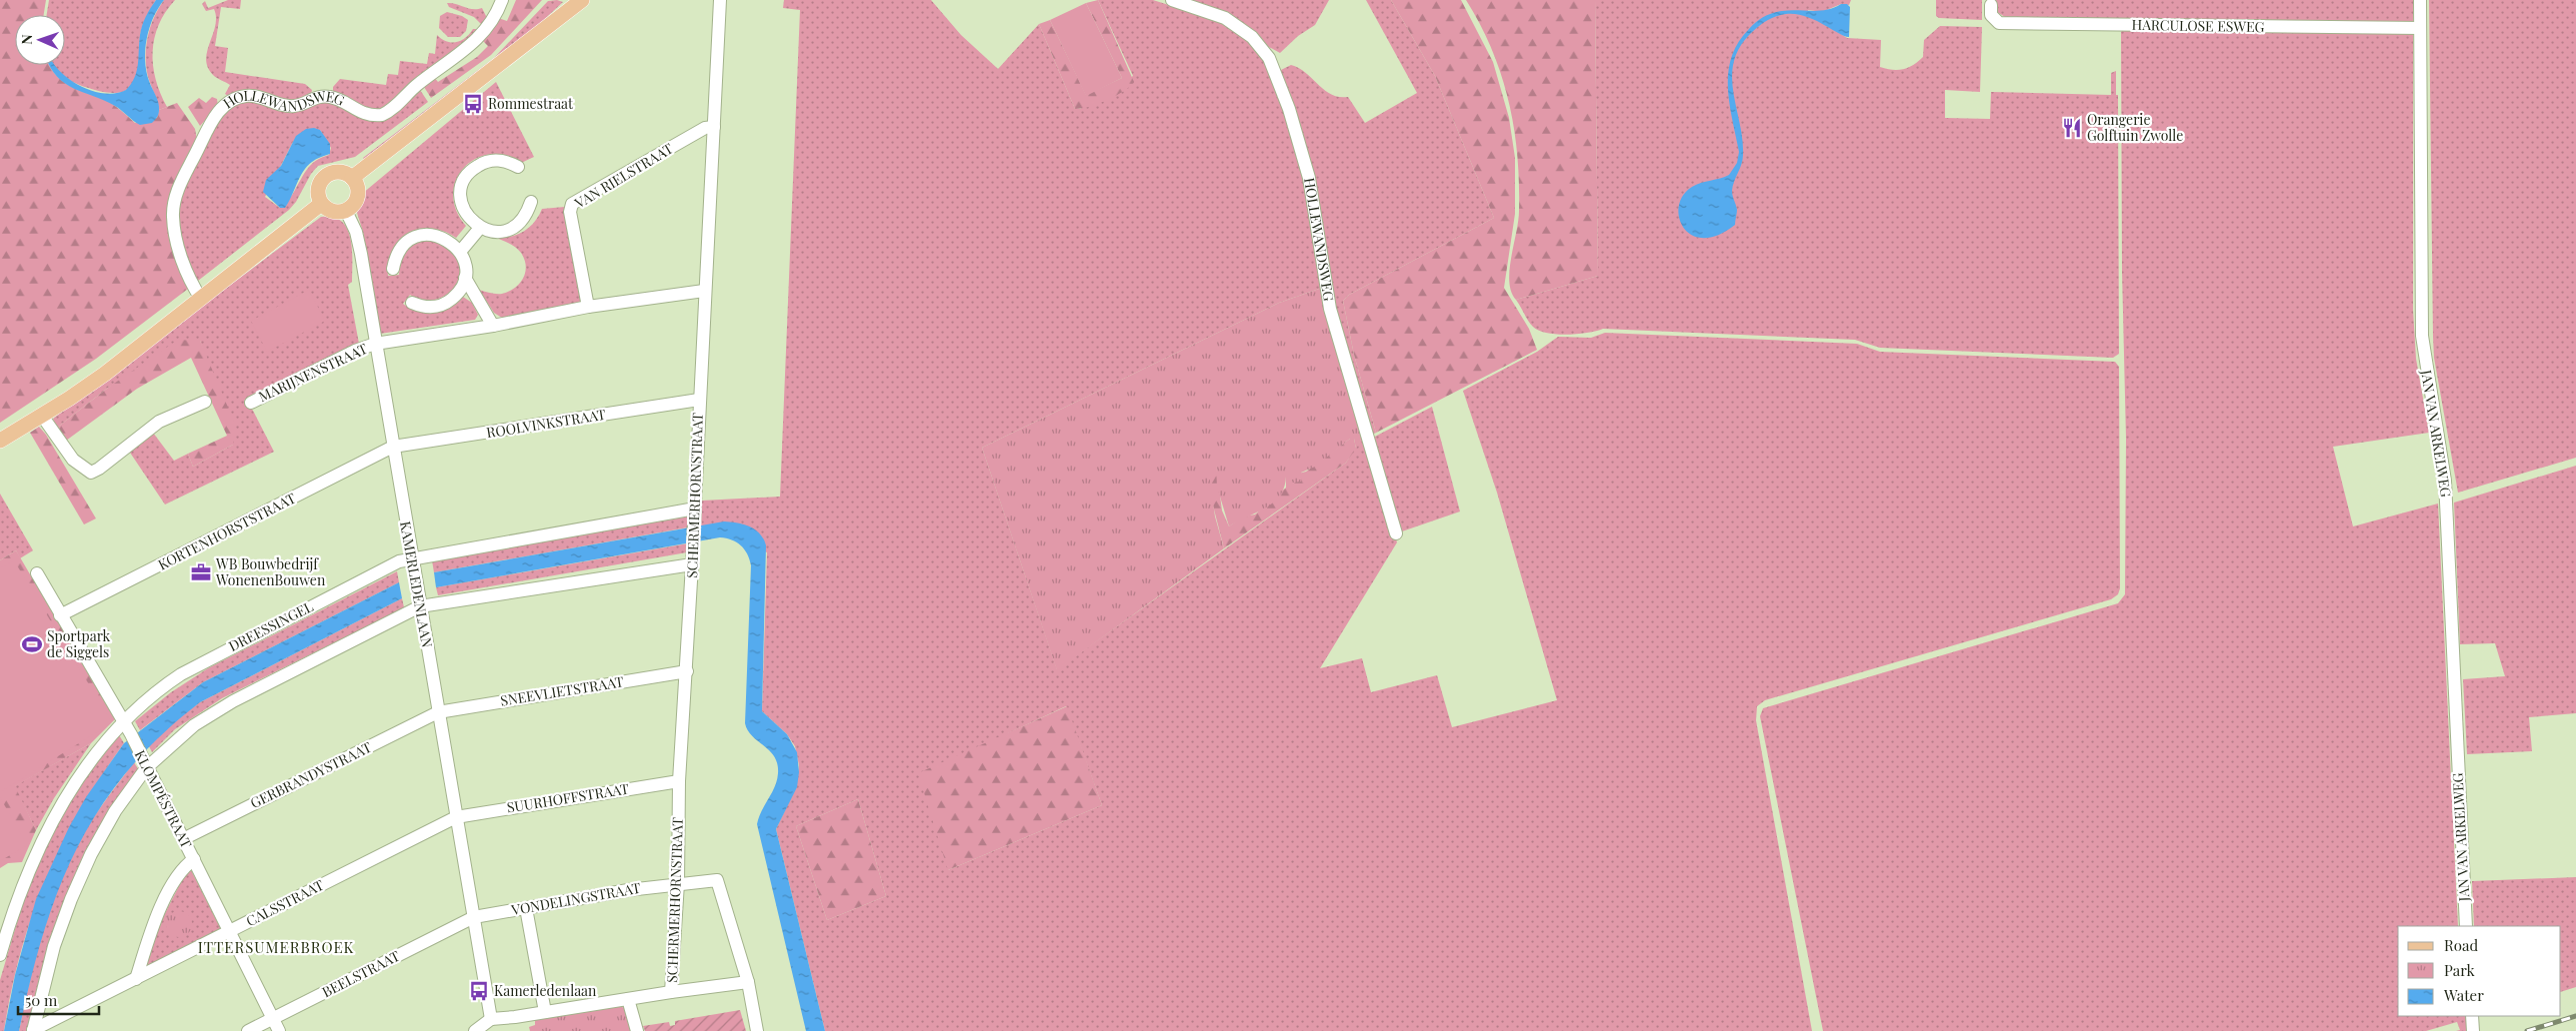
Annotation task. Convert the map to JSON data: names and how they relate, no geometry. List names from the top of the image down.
{
  "streets": {
    "street": [
      "HARCULOSE ESWEG",
      "HOLLEWANDSWEG",
      "VAN RIELSTRAAT",
      "MARIJNENSTRAAT",
      "ROOLVINKSTRAAT",
      "JAN VAN ARKELWEG",
      "SCHERMERHORNSTRAAT",
      "KORTENHORSTSTRAAT",
      "KAMERLEDENLAAN",
      "DREESSINGEL",
      "SNEEVLIETSTRAAT",
      "GERBRANDYSTRAAT",
      "SUURHOFFSTRAAT",
      "KLOMPÉSTRAAT",
      "VONDELINGSTRAAT",
      "CALSSTRAAT",
      "BEELSTRAAT"
    ]
  },
  "crossings": [
    ["HARCULOSE ESWEG", "JAN VAN ARKELWEG"],
    ["VAN RIELSTRAAT", "SCHERMERHORNSTRAAT"],
    ["MARIJNENSTRAAT", "KAMERLEDENLAAN"],
    ["ROOLVINKSTRAAT", "SCHERMERHORNSTRAAT"],
    ["ROOLVINKSTRAAT", "KORTENHORSTSTRAAT"],
    ["ROOLVINKSTRAAT", "KAMERLEDENLAAN"],
    ["SCHERMERHORNSTRAAT", "KAMERLEDENLAAN"],
    ["SCHERMERHORNSTRAAT", "DREESSINGEL"],
    ["SCHERMERHORNSTRAAT", "SNEEVLIETSTRAAT"],
    ["SCHERMERHORNSTRAAT", "SUURHOFFSTRAAT"],
    ["SCHERMERHORNSTRAAT", "VONDELINGSTRAAT"],
    ["KORTENHORSTSTRAAT", "KAMERLEDENLAAN"],
    ["KORTENHORSTSTRAAT", "KLOMPÉSTRAAT"],
    ["KAMERLEDENLAAN", "DREESSINGEL"],
    ["KAMERLEDENLAAN", "SNEEVLIETSTRAAT"],
    ["KAMERLEDENLAAN", "GERBRANDYSTRAAT"],
    ["KAMERLEDENLAAN", "SUURHOFFSTRAAT"],
    ["KAMERLEDENLAAN", "VONDELINGSTRAAT"],
    ["KAMERLEDENLAAN", "CALSSTRAAT"],
    ["KAMERLEDENLAAN", "BEELSTRAAT"],
    ["DREESSINGEL", "KLOMPÉSTRAAT"],
    ["SNEEVLIETSTRAAT", "GERBRANDYSTRAAT"],
    ["GERBRANDYSTRAAT", "KLOMPÉSTRAAT"],
    ["SUURHOFFSTRAAT", "CALSSTRAAT"],
    ["KLOMPÉSTRAAT", "CALSSTRAAT"],
    ["KLOMPÉSTRAAT", "BEELSTRAAT"],
    ["VONDELINGSTRAAT", "BEELSTRAAT"]
  ],
  "districts": ["ITTERSUMERBROEK"],
  "places": {
    "bus stop": ["Rommestraat", "Kamerledenlaan"],
    "restaurant": ["Orangerie Golftuin Zwolle"],
    "office": ["WB Bouwbedrijf WonenenBouwen"],
    "sports": ["Sportpark de Siggels"]
  },
  "legend": ["Road", "Park", "Water"],
  "scale_bar": "50 m",
  "north": "left"
}
